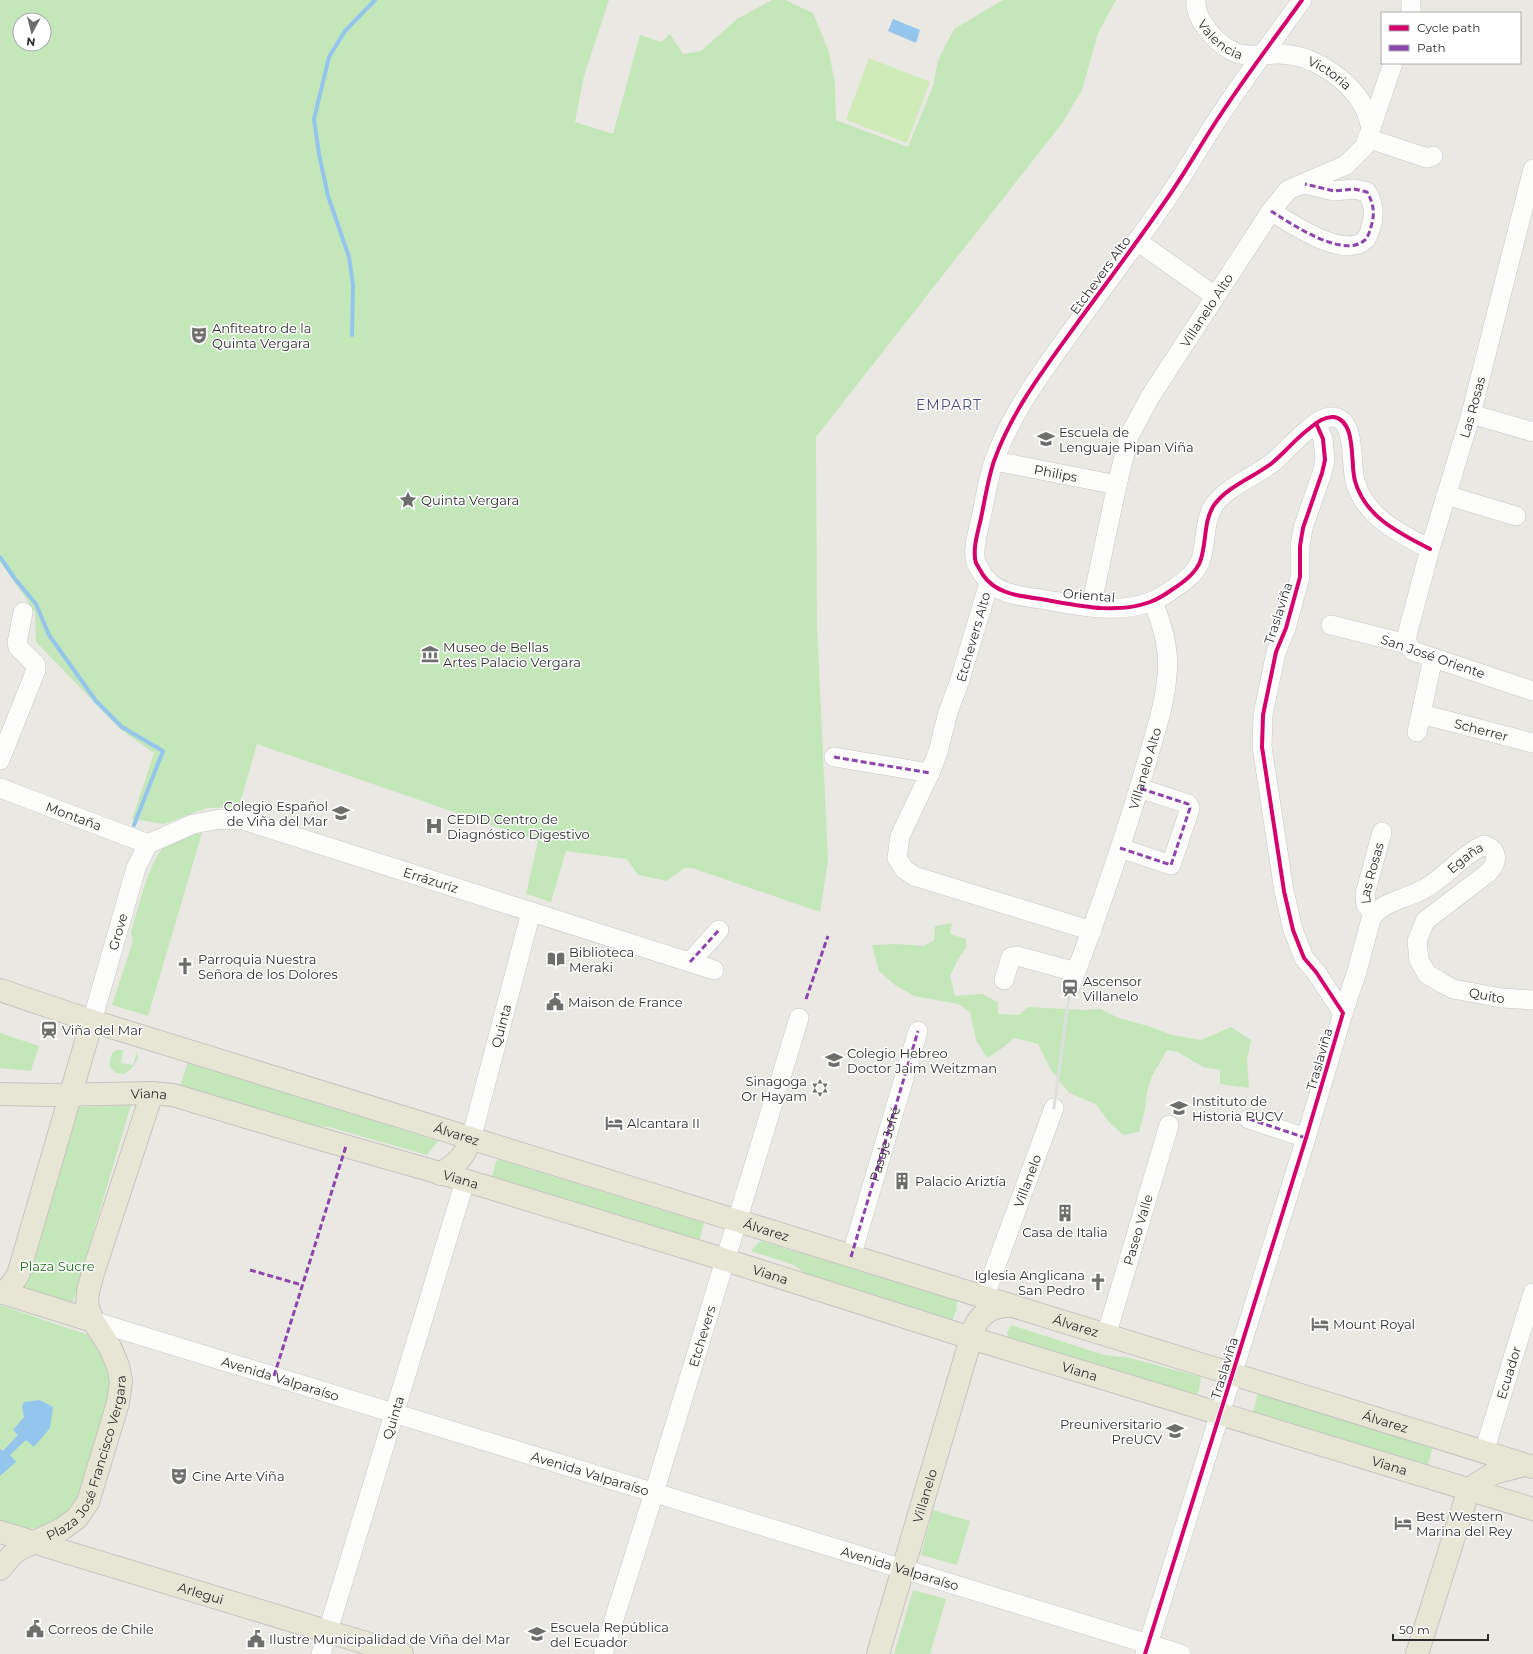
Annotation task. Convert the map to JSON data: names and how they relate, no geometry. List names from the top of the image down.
{
  "streets": {
    "main road": [
      "Viana",
      "Álvarez",
      "Villanelo",
      "Avenida Valparaíso",
      "Plaza José Francisco Vergara",
      "Arlegui"
    ],
    "street": [
      "Valencia",
      "Victoria",
      "Etchevers Alto",
      "Villanelo Alto",
      "Las Rosas",
      "Philips",
      "Oriental",
      "Traslaviña",
      "San José Oriente",
      "Scherrer",
      "Montaña",
      "Egaña",
      "Errázuriz",
      "Grove",
      "Quito",
      "Quinta",
      "Pasaje Jofré",
      "Paseo Valle",
      "Etchevers",
      "Ecuador"
    ]
  },
  "crossings": [
    ["Valencia", "Victoria"],
    ["Valencia", "Etchevers Alto"],
    ["Victoria", "Etchevers Alto"],
    ["Victoria", "Villanelo Alto"],
    ["Etchevers Alto", "Villanelo Alto"],
    ["Etchevers Alto", "Philips"],
    ["Etchevers Alto", "Oriental"],
    ["Villanelo Alto", "Philips"],
    ["Villanelo Alto", "Oriental"],
    ["Las Rosas", "San José Oriente"],
    ["Las Rosas", "Egaña"],
    ["Oriental", "Traslaviña"],
    ["Traslaviña", "Viana"],
    ["Traslaviña", "Álvarez"],
    ["Traslaviña", "Avenida Valparaíso"],
    ["Montaña", "Errázuriz"],
    ["Montaña", "Grove"],
    ["Egaña", "Quito"],
    ["Errázuriz", "Grove"],
    ["Errázuriz", "Quinta"],
    ["Grove", "Álvarez"],
    ["Quinta", "Viana"],
    ["Quinta", "Álvarez"],
    ["Quinta", "Avenida Valparaíso"],
    ["Quinta", "Arlegui"],
    ["Viana", "Villanelo"],
    ["Viana", "Etchevers"],
    ["Álvarez", "Pasaje Jofré"],
    ["Álvarez", "Villanelo"],
    ["Álvarez", "Paseo Valle"],
    ["Álvarez", "Etchevers"],
    ["Álvarez", "Ecuador"],
    ["Villanelo", "Avenida Valparaíso"],
    ["Etchevers", "Avenida Valparaíso"],
    ["Avenida Valparaíso", "Plaza José Francisco Vergara"],
    ["Plaza José Francisco Vergara", "Arlegui"]
  ],
  "districts": ["EMPART"],
  "parks": ["Plaza Sucre"],
  "places": {
    "theatre": ["Anfiteatro de la Quinta Vergara", "Cine Arte Viña"],
    "school or university": [
      "Escuela de Lenguaje Pipan Viña",
      "Colegio Español de Viña del Mar",
      "Colegio Hebreo Doctor Jaim Weitzman",
      "Instituto de Historia PUCV",
      "Preuniversitario PreUCV",
      "Escuela República del Ecuador"
    ],
    "place": ["Quinta Vergara"],
    "museum": ["Museo de Bellas Artes Palacio Vergara"],
    "hospital": ["CEDID Centro de Diagnóstico Digestivo"],
    "library": ["Biblioteca Meraki"],
    "church": ["Parroquia Nuestra Señora de los Dolores", "Iglesia Anglicana San Pedro"],
    "station": ["Ascensor Villanelo", "Viña del Mar"],
    "public building": ["Maison de France", "Correos de Chile", "Ilustre Municipalidad de Viña del Mar"],
    "synagogue": ["Sinagoga Or Hayam"],
    "hotel": ["Alcantara II", "Mount Royal", "Best Western Marina del Rey"],
    "building": ["Palacio Ariztía", "Casa de Italia"]
  },
  "legend": ["Cycle path", "Path"],
  "scale_bar": "50 m",
  "north": "bottom"
}
